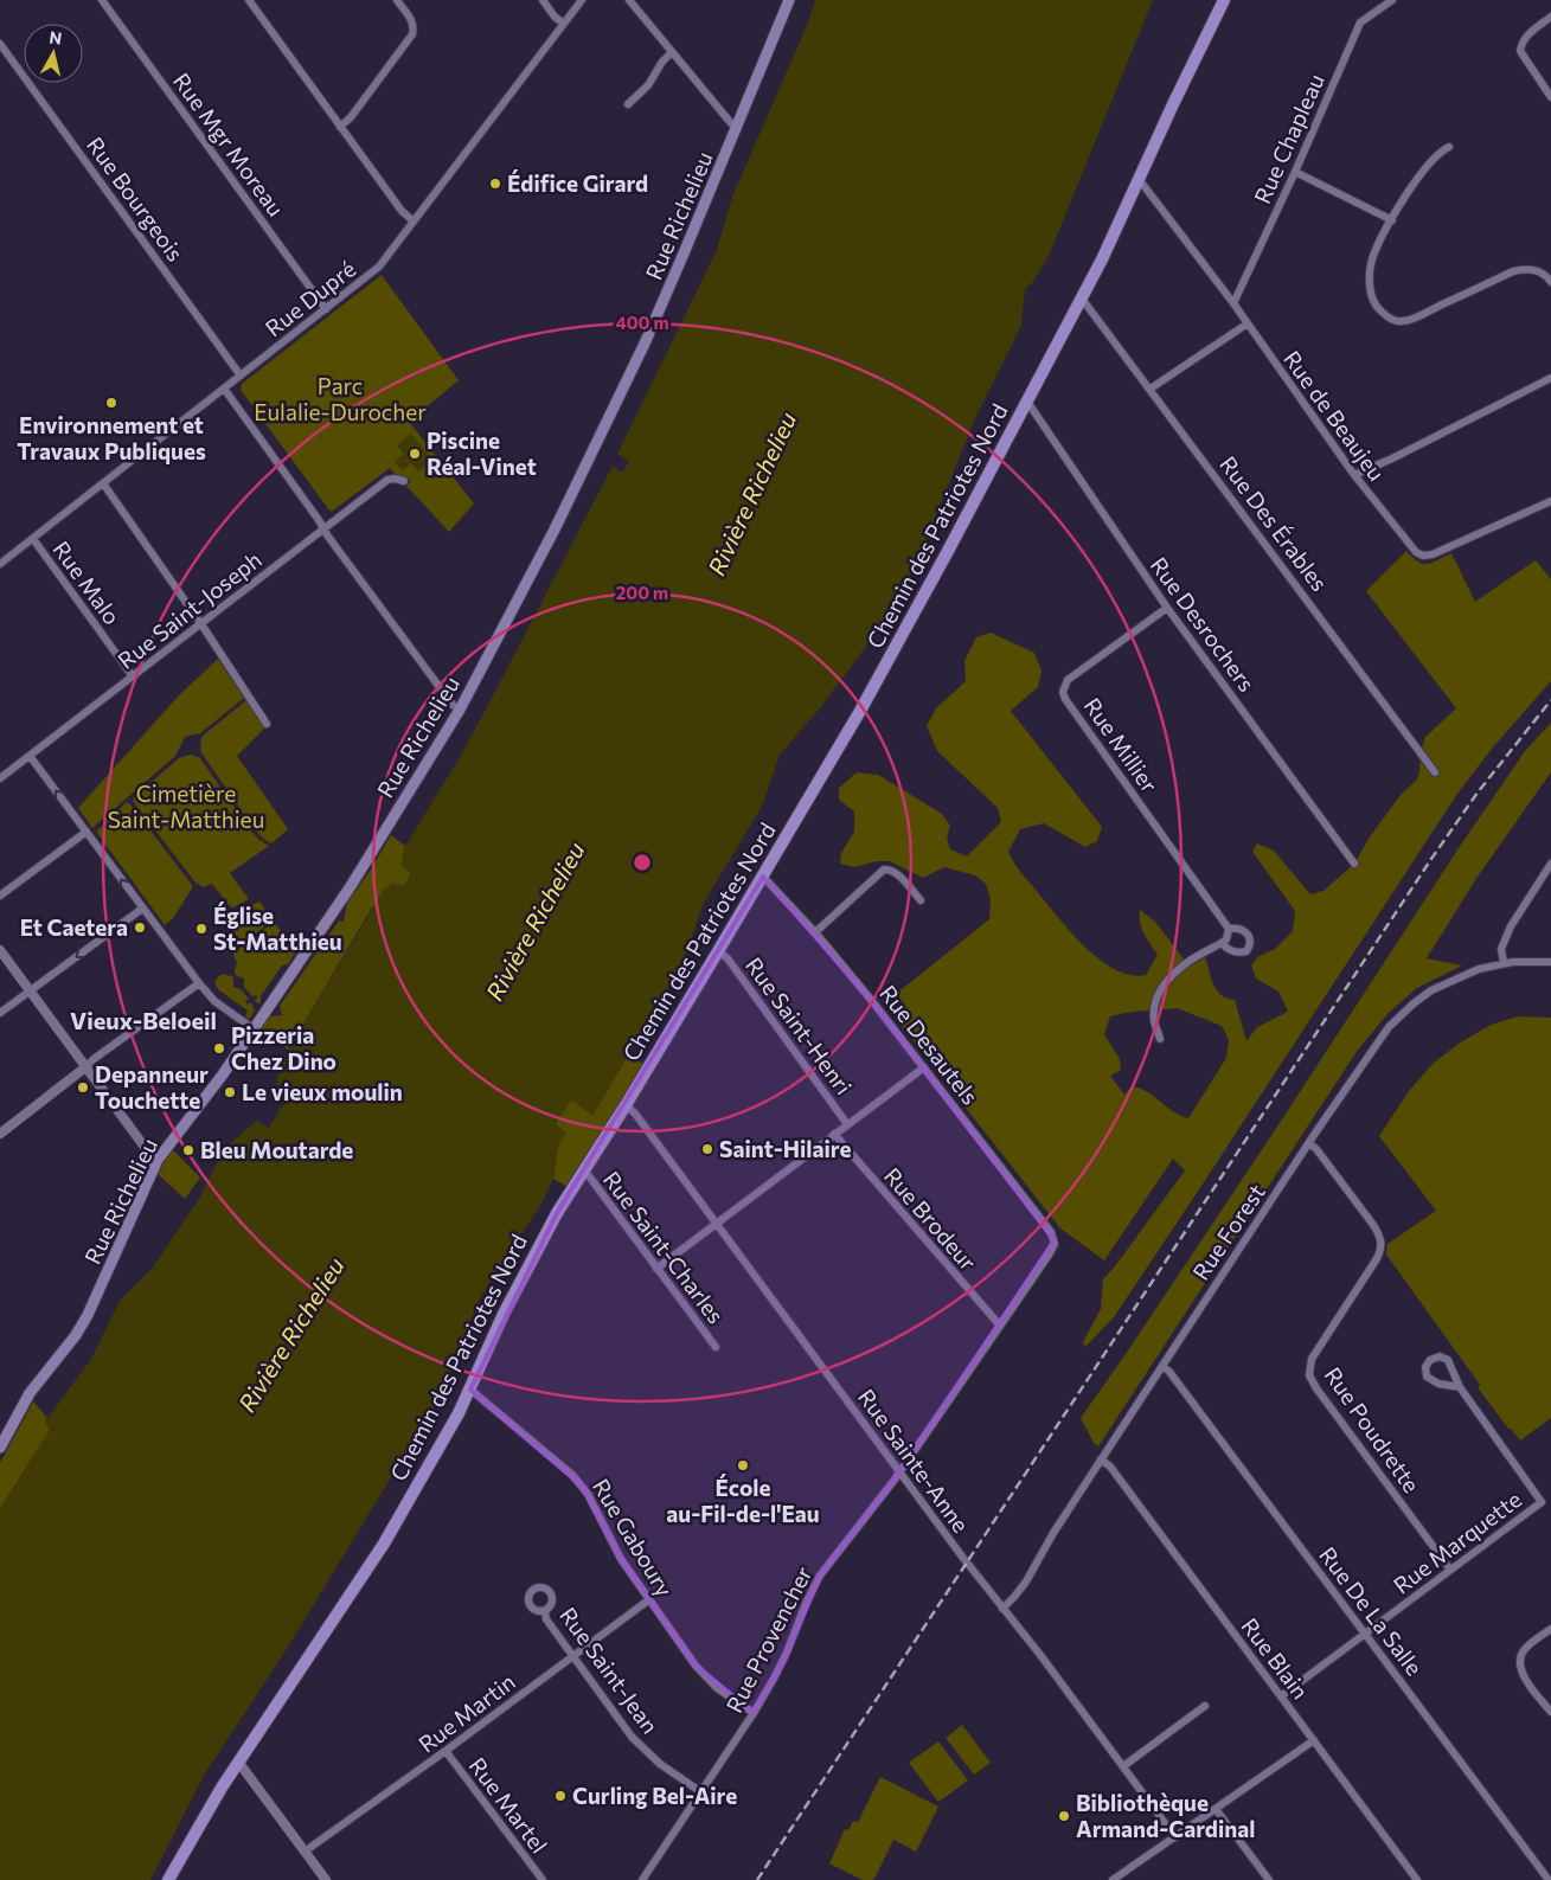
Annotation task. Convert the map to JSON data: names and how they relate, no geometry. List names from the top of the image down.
{
  "streets": {
    "main road": ["Rue Richelieu", "Chemin des Patriotes Nord"],
    "street": [
      "Rue Chapleau",
      "Rue Mgr Moreau",
      "Rue Bourgeois",
      "Rue Dupré",
      "Rue de Beaujeu",
      "Rue Des Érables",
      "Rue Malo",
      "Rue Saint-Joseph",
      "Rue Desrochers",
      "Rue Millier",
      "Rue Saint-Henri",
      "Rue Desautels",
      "Rue Brodeur",
      "Rue Forest",
      "Rue Saint-Charles",
      "Rue Poudrette",
      "Rue Sainte-Anne",
      "Rue Gaboury",
      "Rue Marquette",
      "Rue De La Salle",
      "Rue Provencher",
      "Rue Blain",
      "Rue Saint-Jean",
      "Rue Martin",
      "Rue Martel"
    ]
  },
  "crossings": [
    ["Rue Chapleau", "Rue de Beaujeu"],
    ["Rue Mgr Moreau", "Rue Dupré"],
    ["Rue Bourgeois", "Rue Dupré"],
    ["Rue Dupré", "Rue Malo"],
    ["Rue de Beaujeu", "Chemin des Patriotes Nord"],
    ["Rue Des Érables", "Chemin des Patriotes Nord"],
    ["Chemin des Patriotes Nord", "Rue Desrochers"],
    ["Chemin des Patriotes Nord", "Rue Saint-Henri"],
    ["Chemin des Patriotes Nord", "Rue Desautels"],
    ["Chemin des Patriotes Nord", "Rue Saint-Charles"],
    ["Chemin des Patriotes Nord", "Rue Sainte-Anne"],
    ["Chemin des Patriotes Nord", "Rue Gaboury"],
    ["Rue Malo", "Rue Saint-Joseph"],
    ["Rue Desrochers", "Rue Millier"],
    ["Rue Desautels", "Rue Provencher"],
    ["Rue Brodeur", "Rue Provencher"],
    ["Rue Forest", "Rue Poudrette"],
    ["Rue Forest", "Rue Sainte-Anne"],
    ["Rue Forest", "Rue De La Salle"],
    ["Rue Forest", "Rue Blain"],
    ["Rue Poudrette", "Rue Marquette"],
    ["Rue Sainte-Anne", "Rue Provencher"],
    ["Rue Gaboury", "Rue Provencher"],
    ["Rue Gaboury", "Rue Martin"],
    ["Rue Marquette", "Rue De La Salle"],
    ["Rue Marquette", "Rue Blain"],
    ["Rue Provencher", "Rue Saint-Jean"],
    ["Rue Saint-Jean", "Rue Martin"],
    ["Rue Martin", "Rue Martel"]
  ],
  "districts": ["Vieux-Beloeil"],
  "water": ["Rivière Richelieu"],
  "parks": ["Parc Eulalie-Durocher", "Cimetière Saint-Matthieu"],
  "places": [
    "Édifice Girard",
    "Environnement et Travaux Publiques",
    "Piscine Réal-Vinet",
    "Et Caetera",
    "Église St-Matthieu",
    "Pizzeria Chez Dino",
    "Depanneur Touchette",
    "Le vieux moulin",
    "Saint-Hilaire",
    "Bleu Moutarde",
    "École au-Fil-de-l'Eau",
    "Curling Bel-Aire",
    "Bibliothèque Armand-Cardinal"
  ],
  "north": "top",
  "rings": ["400 m", "200 m"]
}
